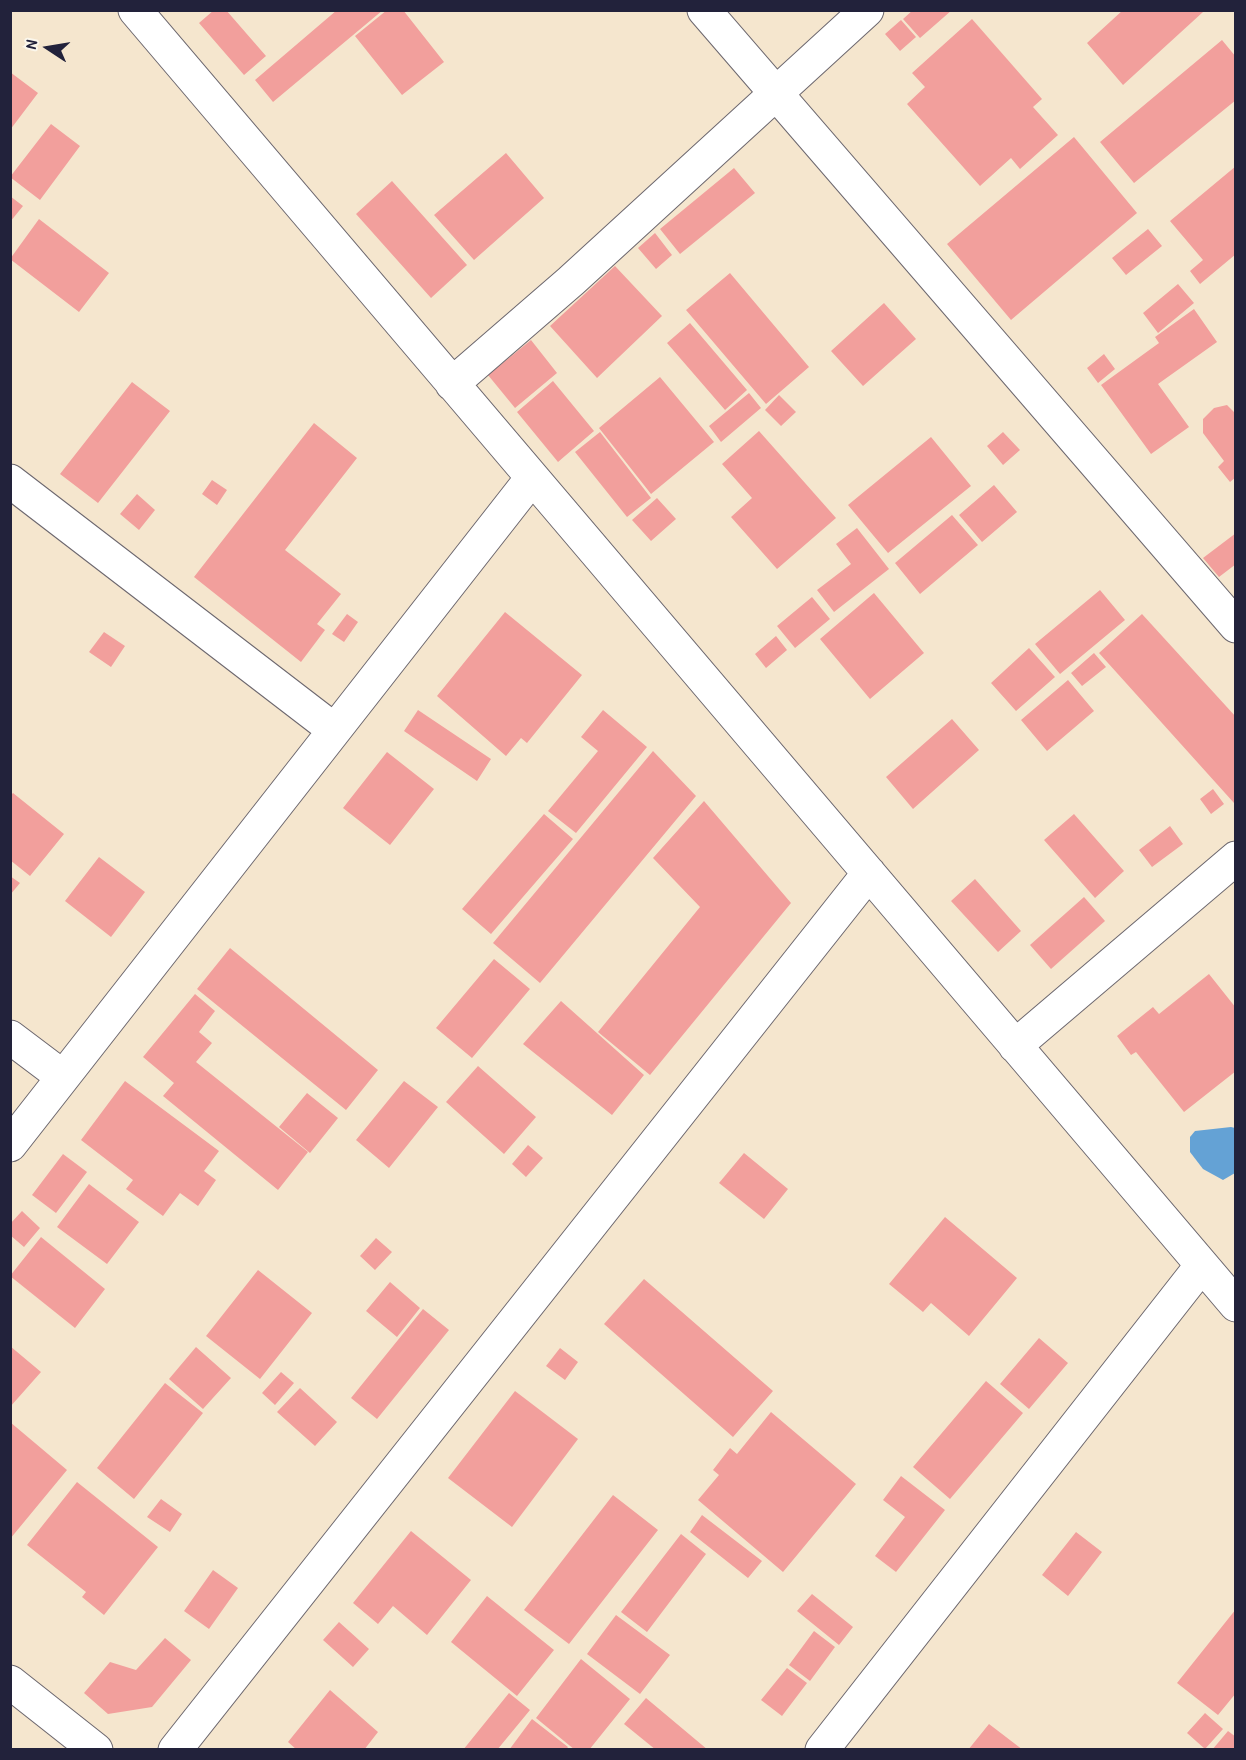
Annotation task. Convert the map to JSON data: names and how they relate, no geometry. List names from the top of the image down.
{
  "north": "left"
}
